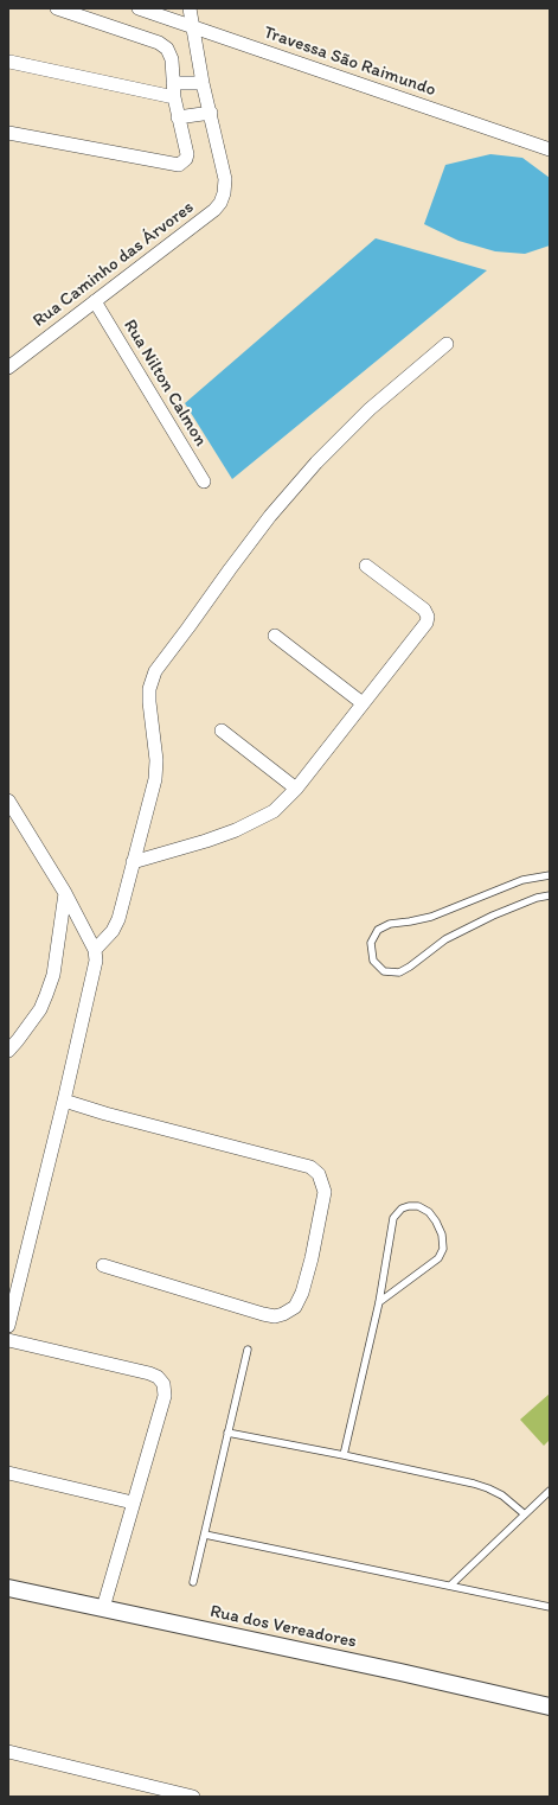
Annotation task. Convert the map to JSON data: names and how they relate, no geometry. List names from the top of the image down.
{
  "streets": {
    "street": [
      "Travessa São Raimundo",
      "Rua Caminho das Árvores",
      "Rua Nilton Calmon",
      "Rua dos Vereadores"
    ]
  },
  "crossings": [
    ["Rua Caminho das Árvores", "Rua Nilton Calmon"]
  ]
}
